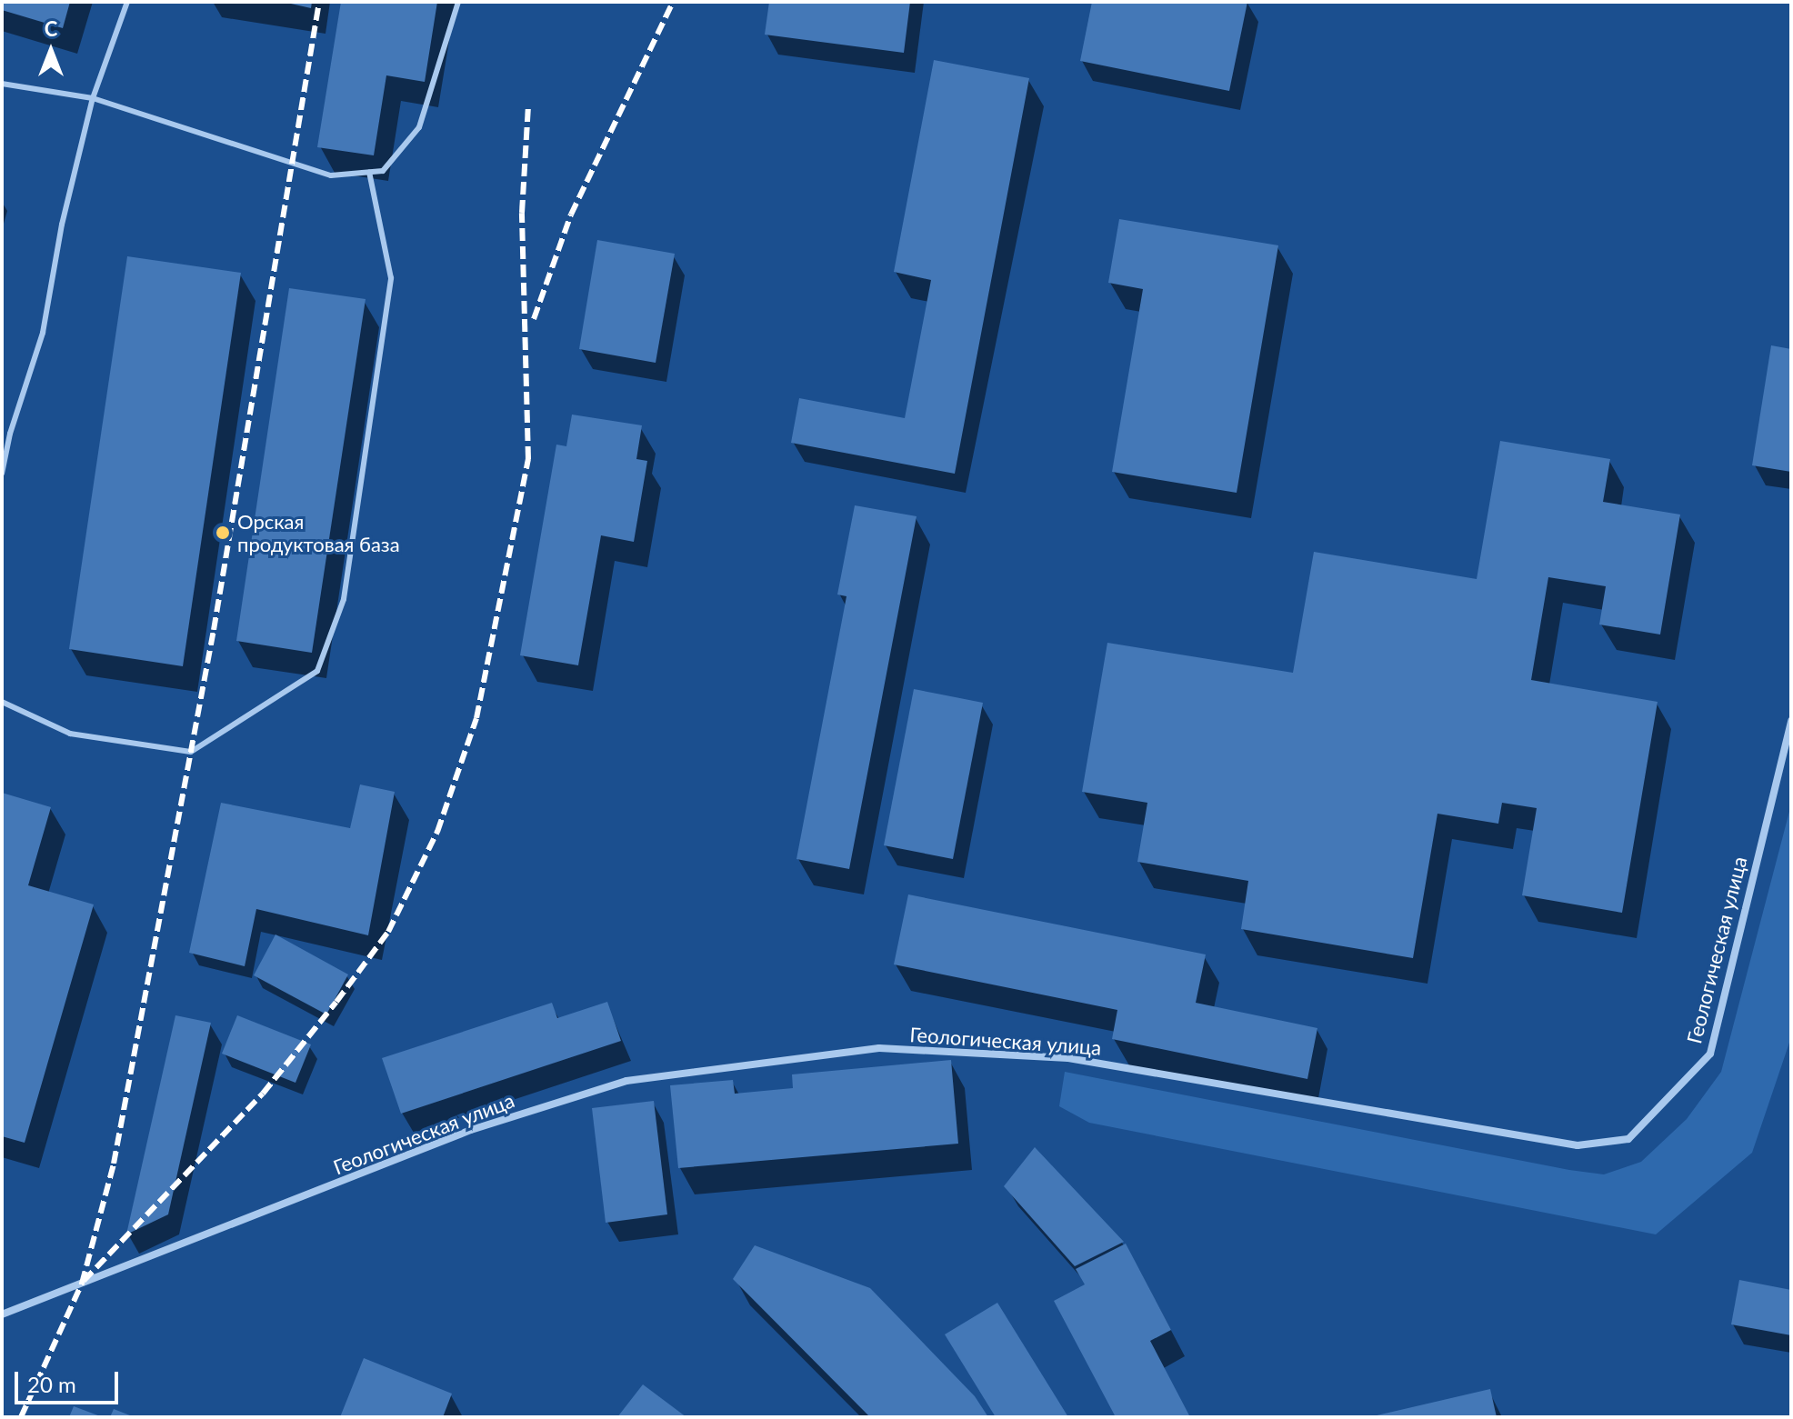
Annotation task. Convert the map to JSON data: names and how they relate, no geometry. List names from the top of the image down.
{
  "streets": {
    "street": ["Геологическая улица"]
  },
  "places": ["Орская продуктовая база"],
  "scale_bar": "20 m",
  "north": "top"
}
